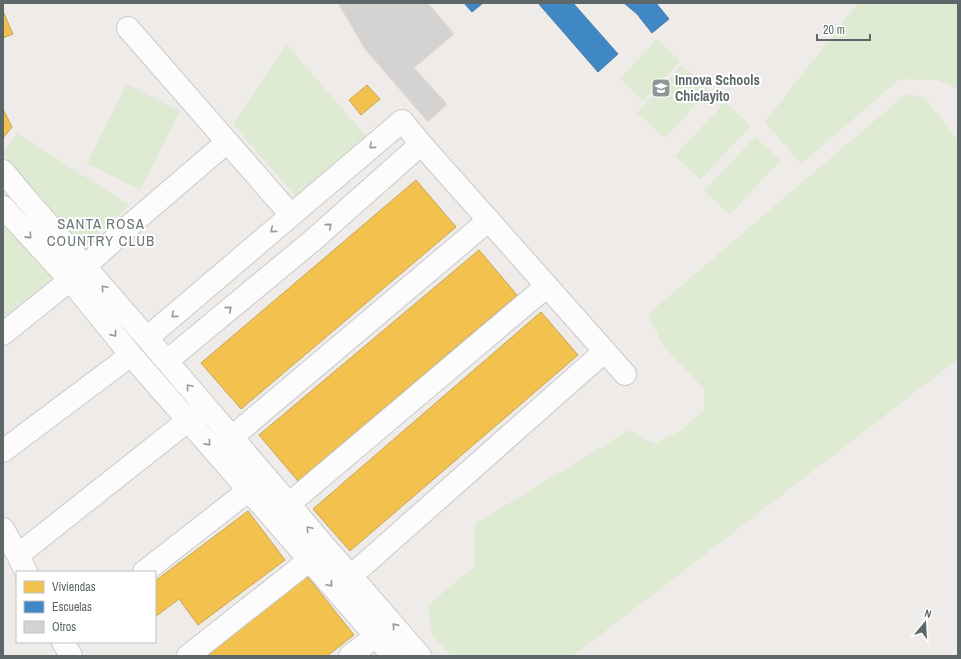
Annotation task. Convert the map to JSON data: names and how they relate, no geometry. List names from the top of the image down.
{
  "districts": ["SANTA ROSA COUNTRY CLUB"],
  "places": {
    "school or university": ["Innova Schools Chiclayito"]
  },
  "legend": ["Viviendas", "Escuelas", "Otros"],
  "scale_bar": "20 m",
  "north": "top"
}
